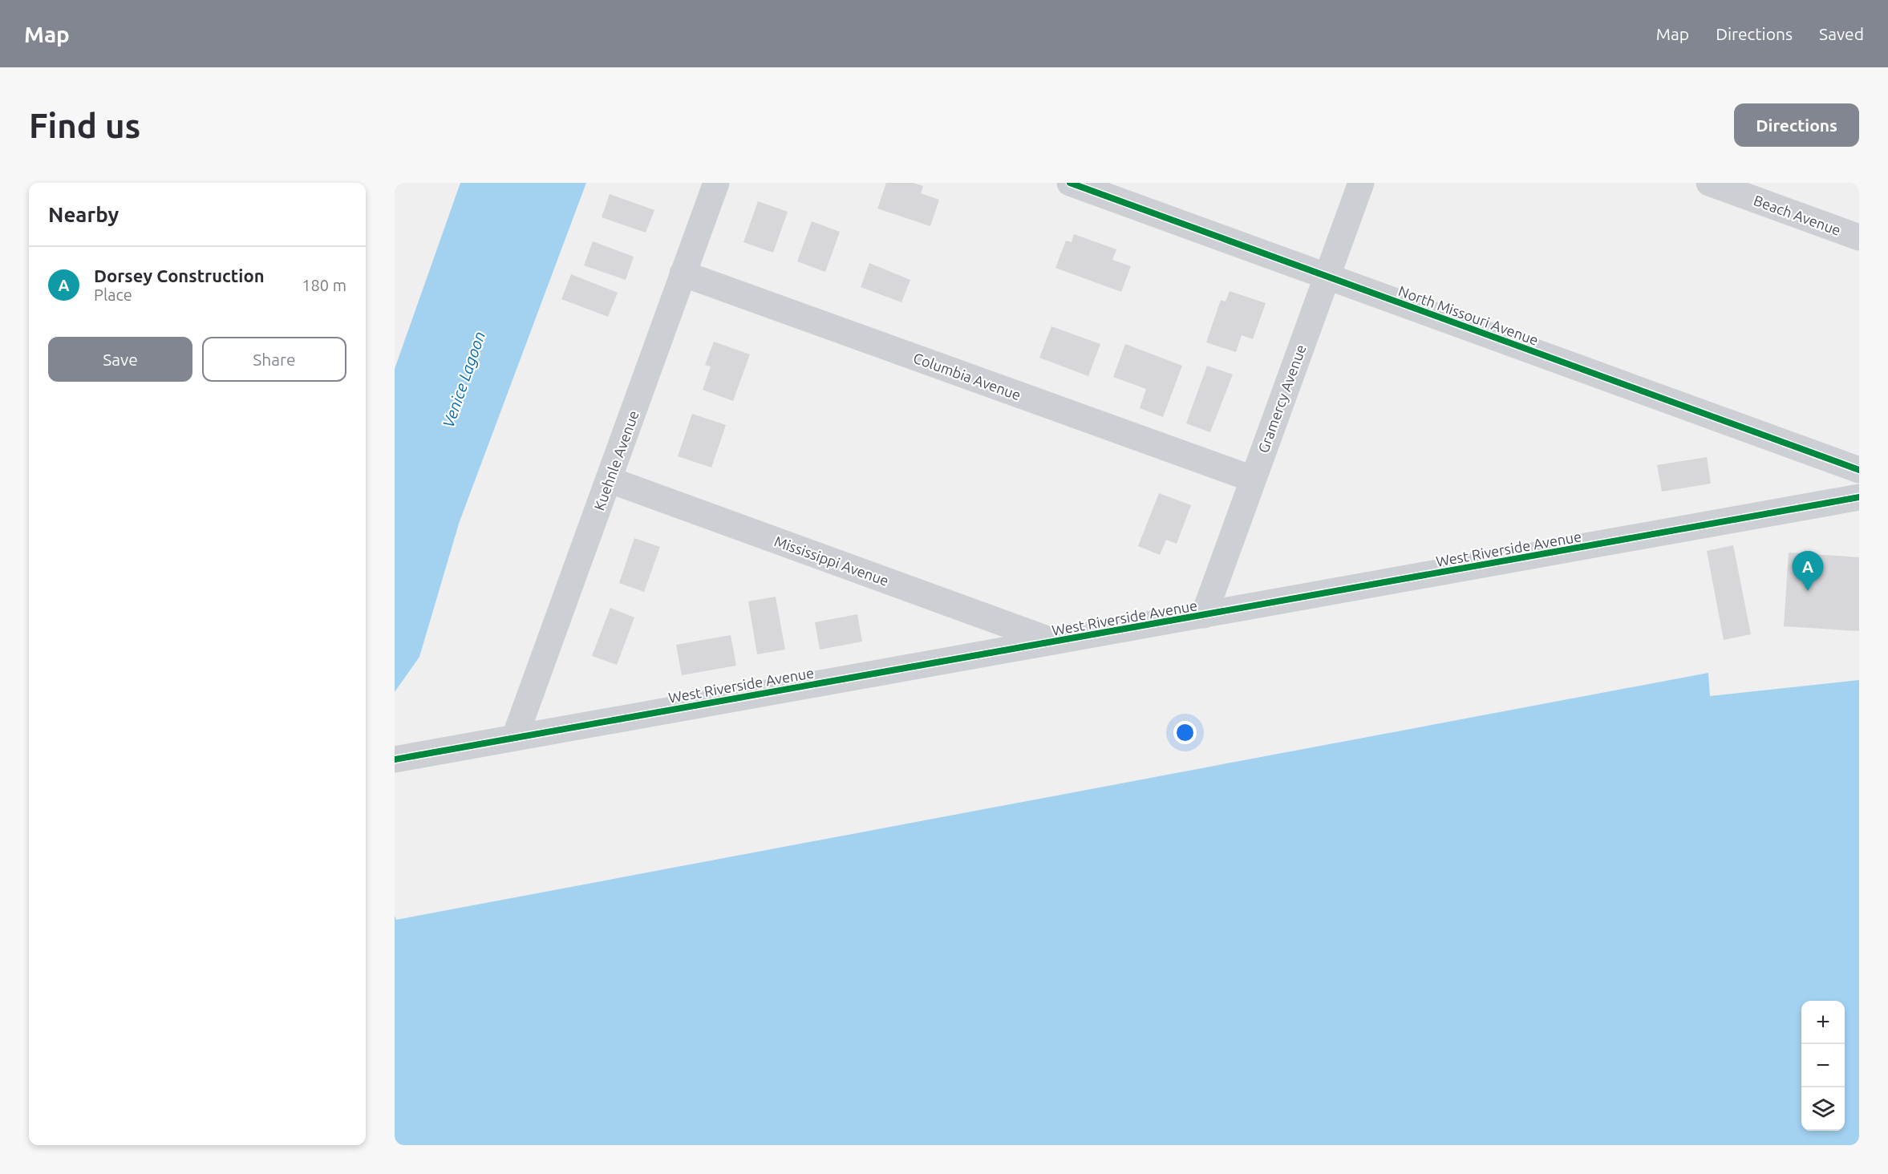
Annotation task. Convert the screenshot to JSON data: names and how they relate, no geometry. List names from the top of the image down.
{
  "streets": {
    "street": [
      "Beach Avenue",
      "North Missouri Avenue",
      "Columbia Avenue",
      "Gramercy Avenue",
      "Kuehnle Avenue",
      "West Riverside Avenue",
      "Mississippi Avenue"
    ]
  },
  "crossings": [
    ["North Missouri Avenue", "Gramercy Avenue"],
    ["Columbia Avenue", "Gramercy Avenue"],
    ["Columbia Avenue", "Kuehnle Avenue"],
    ["Gramercy Avenue", "West Riverside Avenue"],
    ["Kuehnle Avenue", "West Riverside Avenue"],
    ["Kuehnle Avenue", "Mississippi Avenue"],
    ["West Riverside Avenue", "Mississippi Avenue"]
  ],
  "water": ["Venice Lagoon"],
  "page": {
    "header": "Map",
    "nav": ["Map", "Directions", "Saved"],
    "buttons": [
      "Directions",
      ["Save", "Share"]
    ],
    "title": "Find us",
    "heading": "Nearby",
    "list": [
      {
        "mark": "A",
        "name": "Dorsey Construction",
        "note": "Place",
        "value": "180 m"
      }
    ],
    "pins": "A",
    "map_buttons": ["+", "−"]
  }
}
